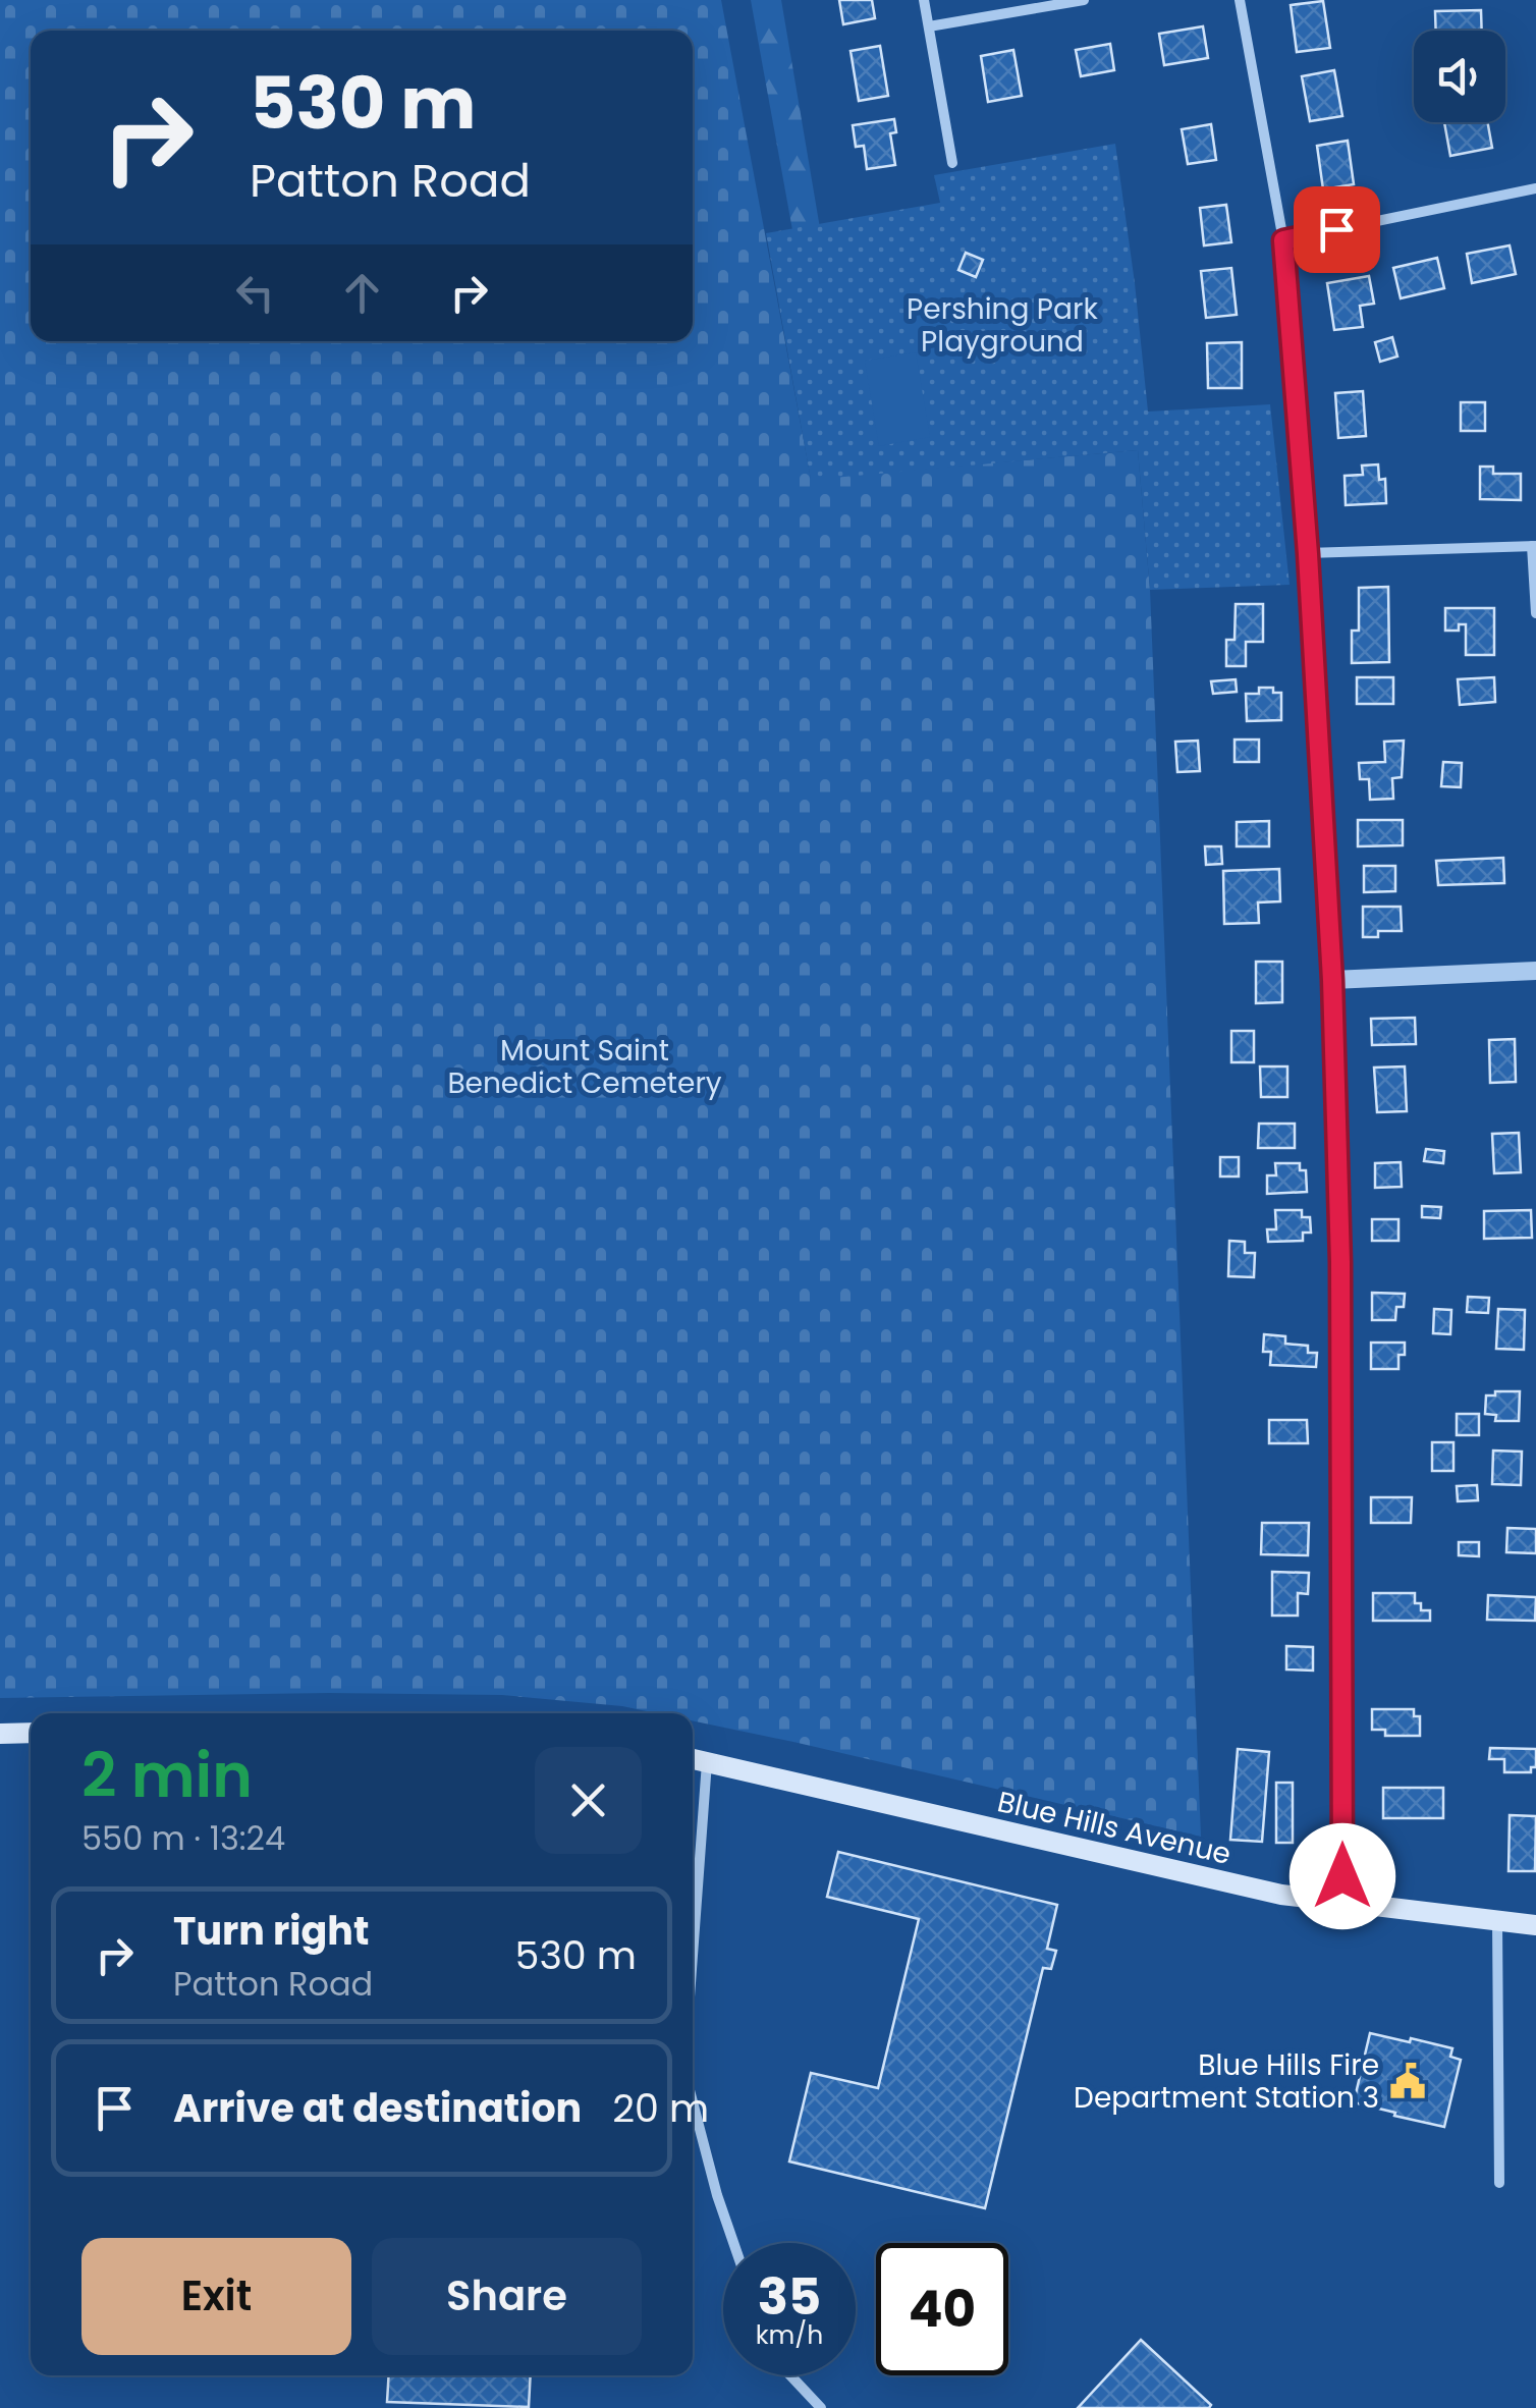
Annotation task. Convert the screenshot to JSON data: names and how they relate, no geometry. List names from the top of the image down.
{
  "streets": {
    "main road": ["Blue Hills Avenue"]
  },
  "parks": ["Pershing Park Playground", "Mount Saint Benedict Cemetery"],
  "places": {
    "public building": ["Blue Hills Fire Department Station 3"]
  },
  "page": {
    "turn": ["530 m", "Patton Road"],
    "heading": ["2 min", "550 m · 13:24"],
    "list": [
      {
        "name": "Turn right",
        "note": "Patton Road",
        "value": "530 m"
      },
      {
        "name": "Arrive at destination",
        "value": "20 m"
      }
    ],
    "buttons": ["Exit", "Share"],
    "speed": "35 km/h",
    "limit": "40"
  }
}
